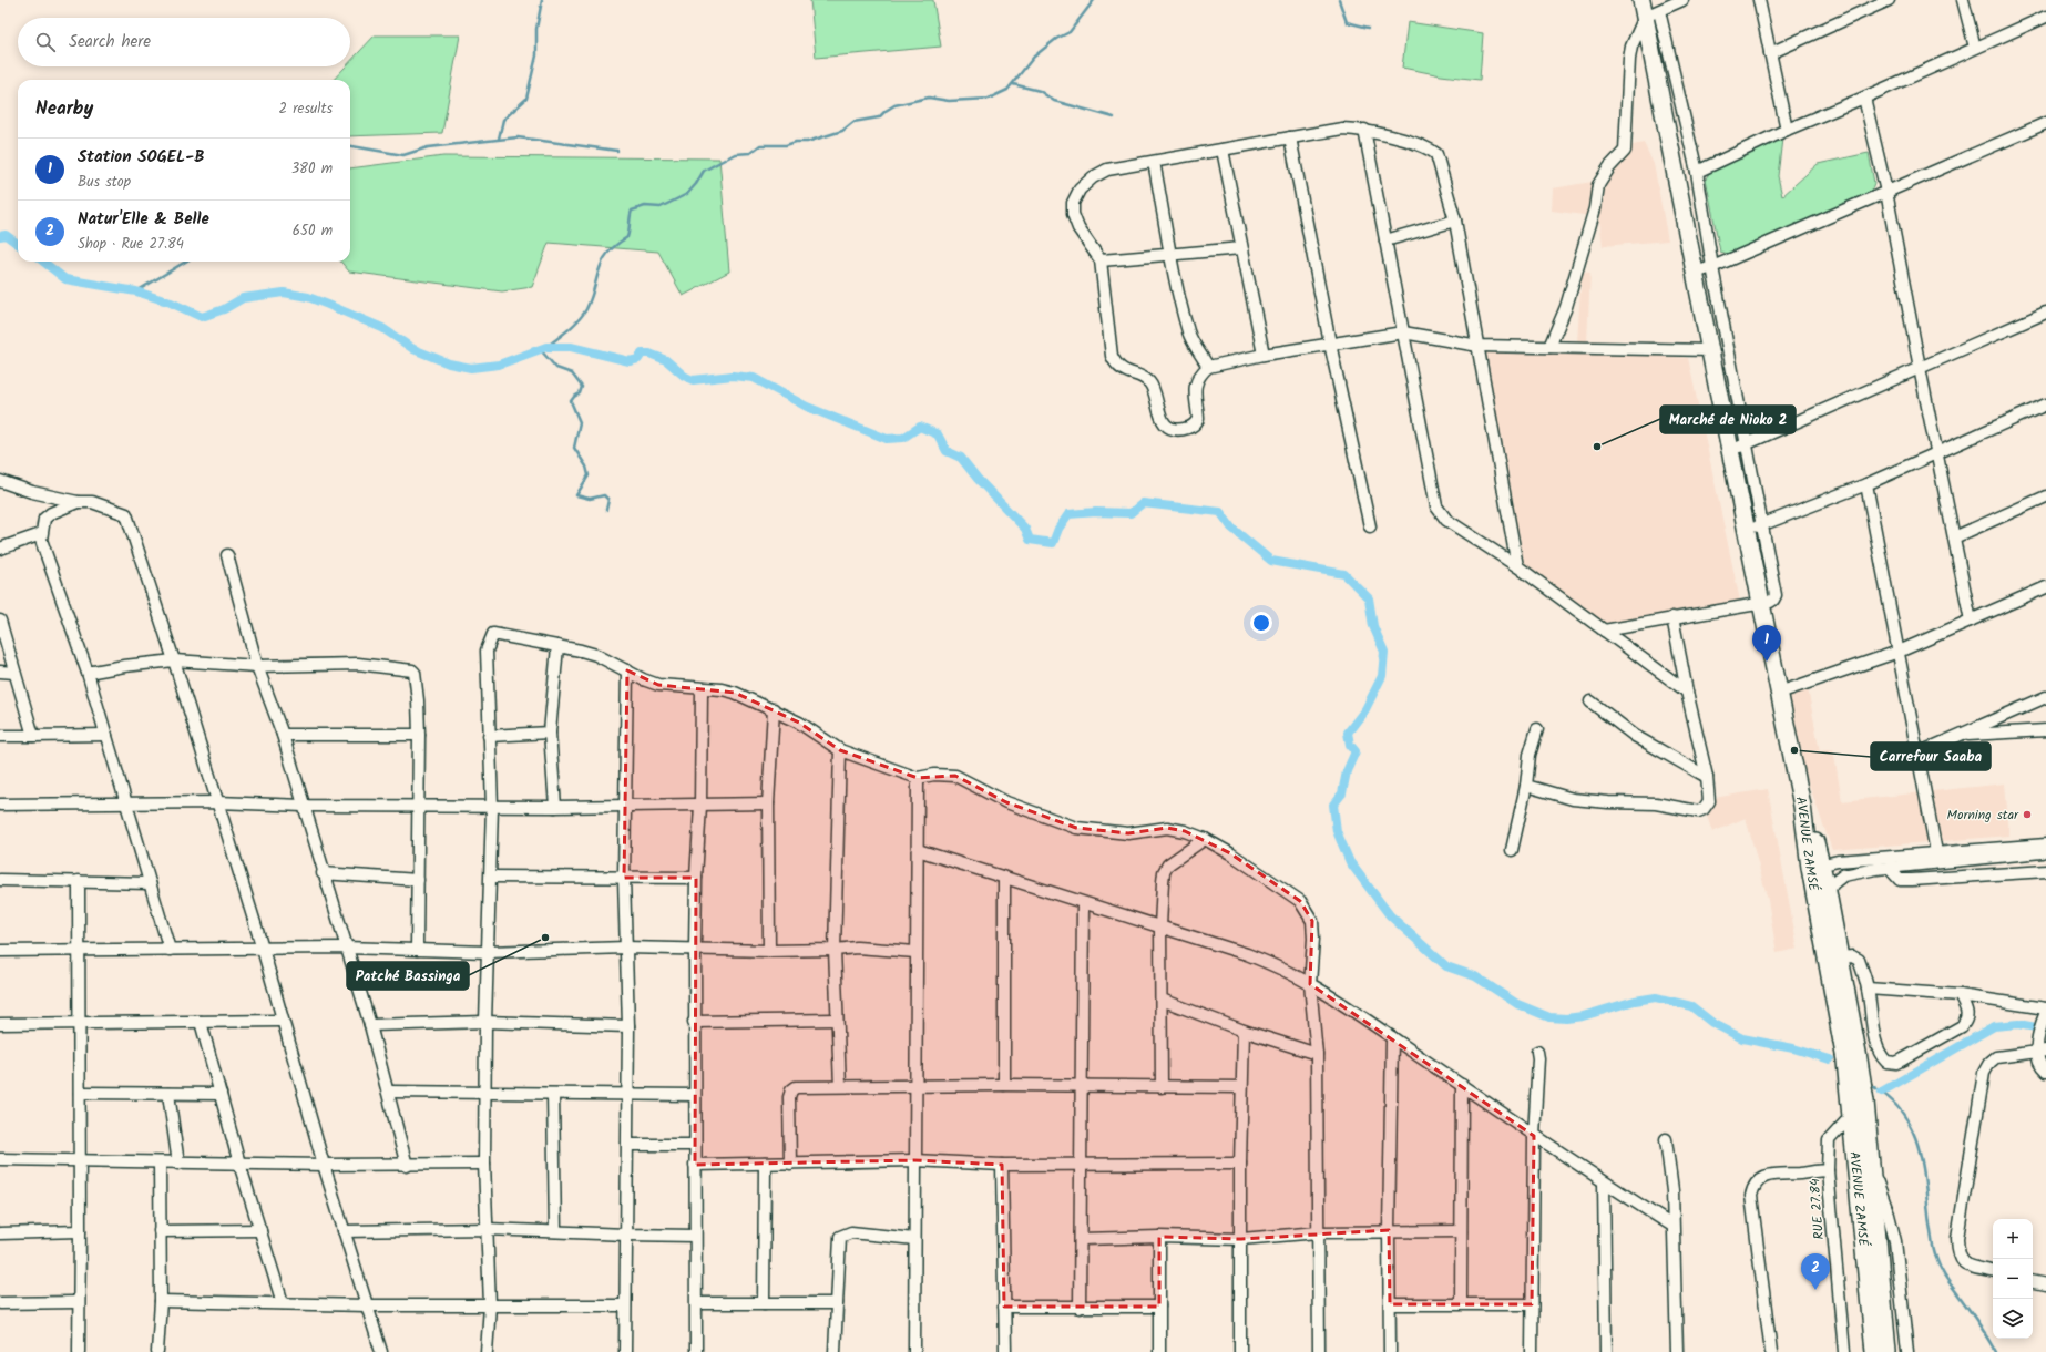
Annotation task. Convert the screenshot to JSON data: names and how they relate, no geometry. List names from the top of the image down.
{
  "streets": {
    "highway": ["AVENUE ZAMSÉ"],
    "street": ["RUE 27.84"]
  },
  "crossings": [
    ["AVENUE ZAMSÉ", "RUE 27.84"]
  ],
  "places": [
    "Marché de Nioko 2",
    "Carrefour Saaba",
    "Morning star",
    "Patché Bassinga"
  ],
  "page": {
    "search": "Search here",
    "heading": ["Nearby", "2 results"],
    "list": [
      {
        "mark": "1",
        "name": "Station SOGEL-B",
        "note": "Bus stop",
        "value": "380 m"
      },
      {
        "mark": "2",
        "name": "Natur'Elle & Belle",
        "note": "Shop · Rue 27.84",
        "value": "650 m"
      }
    ],
    "pins": ["1", "2"],
    "map_buttons": ["+", "−"]
  }
}
